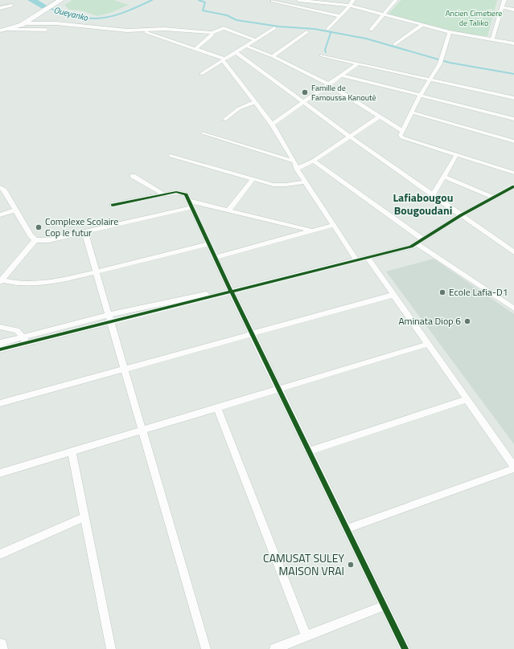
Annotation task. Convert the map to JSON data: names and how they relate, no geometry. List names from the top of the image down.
{
  "districts": ["Lafiabougou Bougoudani"],
  "water": ["Oueyanko"],
  "parks": ["Ancien Cimetiere de Taliko"],
  "places": [
    "Famille de Famoussa Kanouté",
    "Complexe Scolaire Cop le futur",
    "Ecole Lafia-D1",
    "Aminata Diop 6",
    "CAMUSAT SULEY MAISON VRAI"
  ]
}
